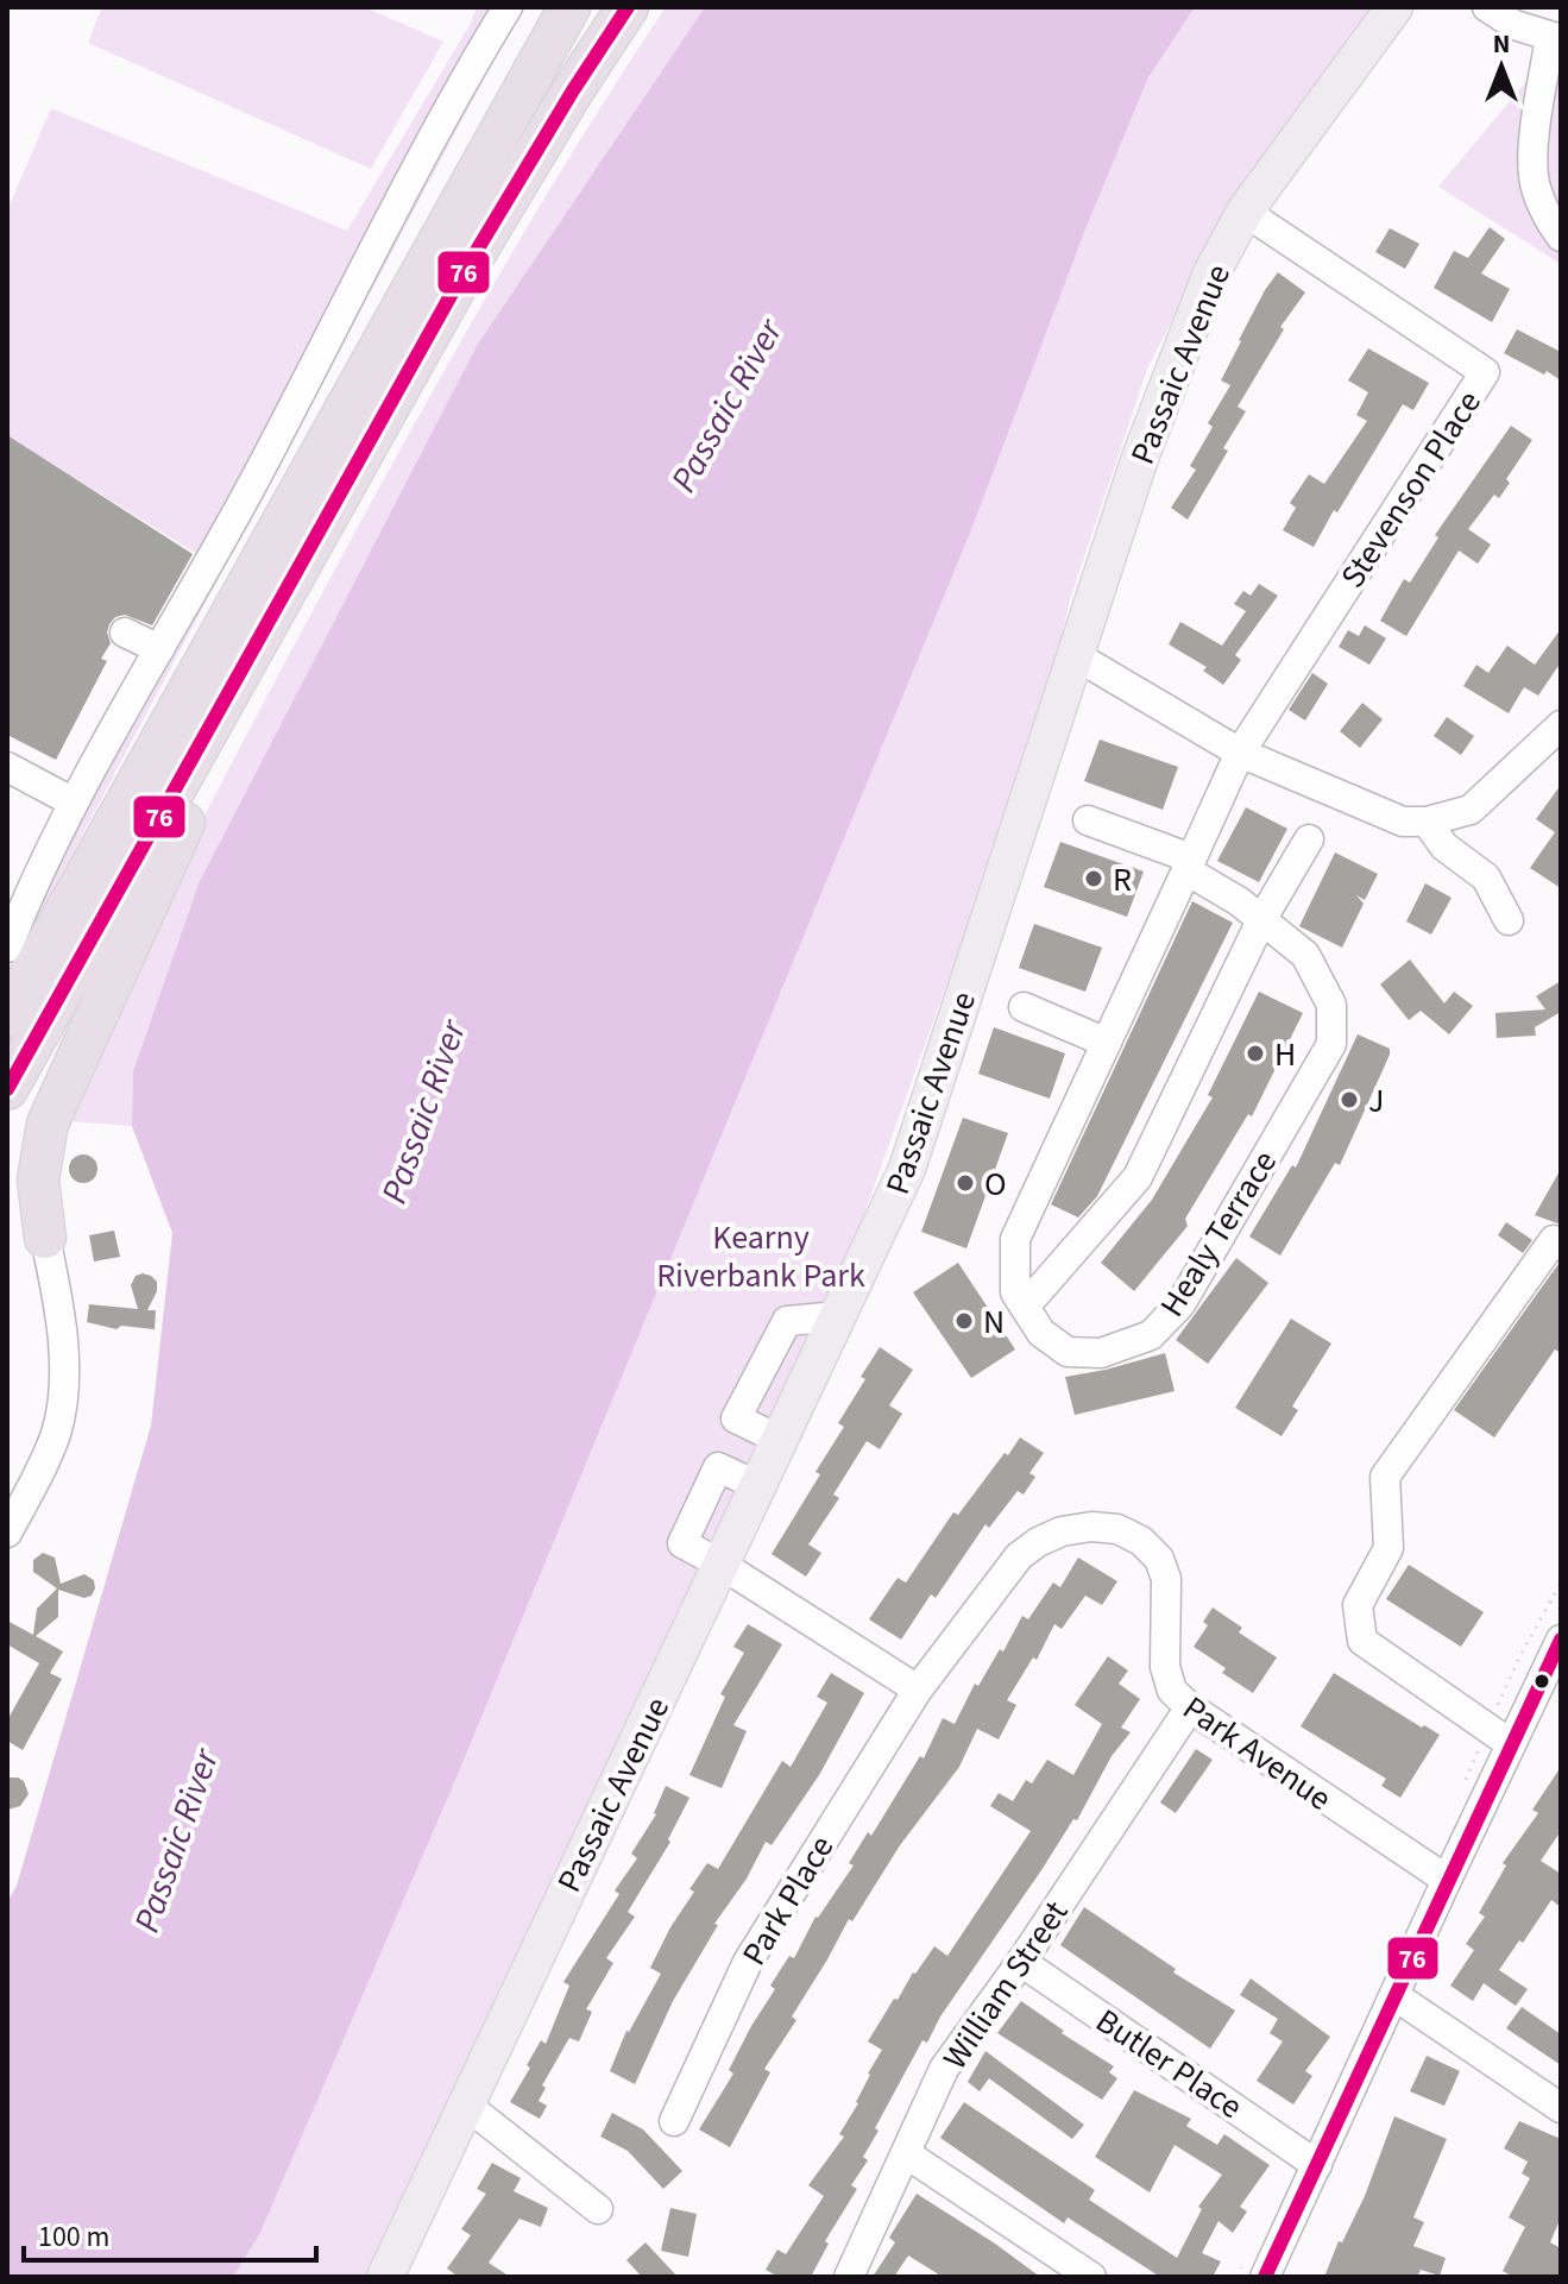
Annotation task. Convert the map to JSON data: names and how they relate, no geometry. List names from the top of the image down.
{
  "streets": {
    "main road": ["Passaic Avenue"],
    "street": [
      "Stevenson Place",
      "Healy Terrace",
      "Park Avenue",
      "Park Place",
      "William Street",
      "Butler Place"
    ]
  },
  "crossings": [
    ["Passaic Avenue", "Stevenson Place"],
    ["Stevenson Place", "Healy Terrace"],
    ["Park Avenue", "Park Place"],
    ["Park Avenue", "William Street"],
    ["William Street", "Butler Place"]
  ],
  "water": ["Passaic River"],
  "parks": ["Kearny Riverbank Park"],
  "places": [
    "R",
    "H",
    "J",
    "O",
    "N"
  ],
  "lines": ["transit line 76"],
  "scale_bar": "100 m",
  "north": "top"
}
